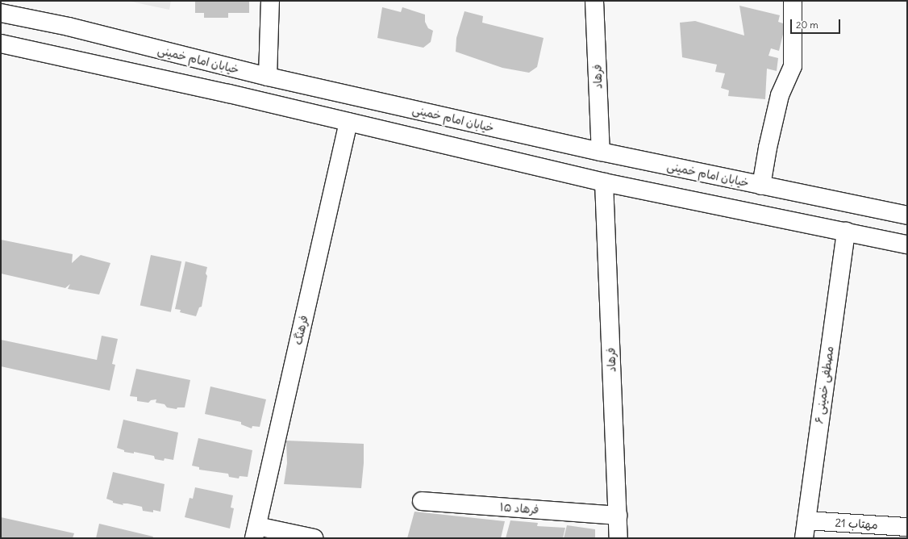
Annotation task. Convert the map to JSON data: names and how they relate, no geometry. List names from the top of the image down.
{
  "streets": {
    "street": [
      "خیابان امام خمینی",
      "فرهاد",
      "فرهنگ",
      "مصطفی خمینی ۶",
      "فرهاد ۱۵",
      "مهتاب 21"
    ]
  },
  "crossings": [
    ["خیابان امام خمینی", "فرهاد"],
    ["فرهاد", "فرهاد ۱۵"],
    ["مصطفی خمینی ۶", "مهتاب 21"]
  ],
  "scale_bar": "20 m"
}
